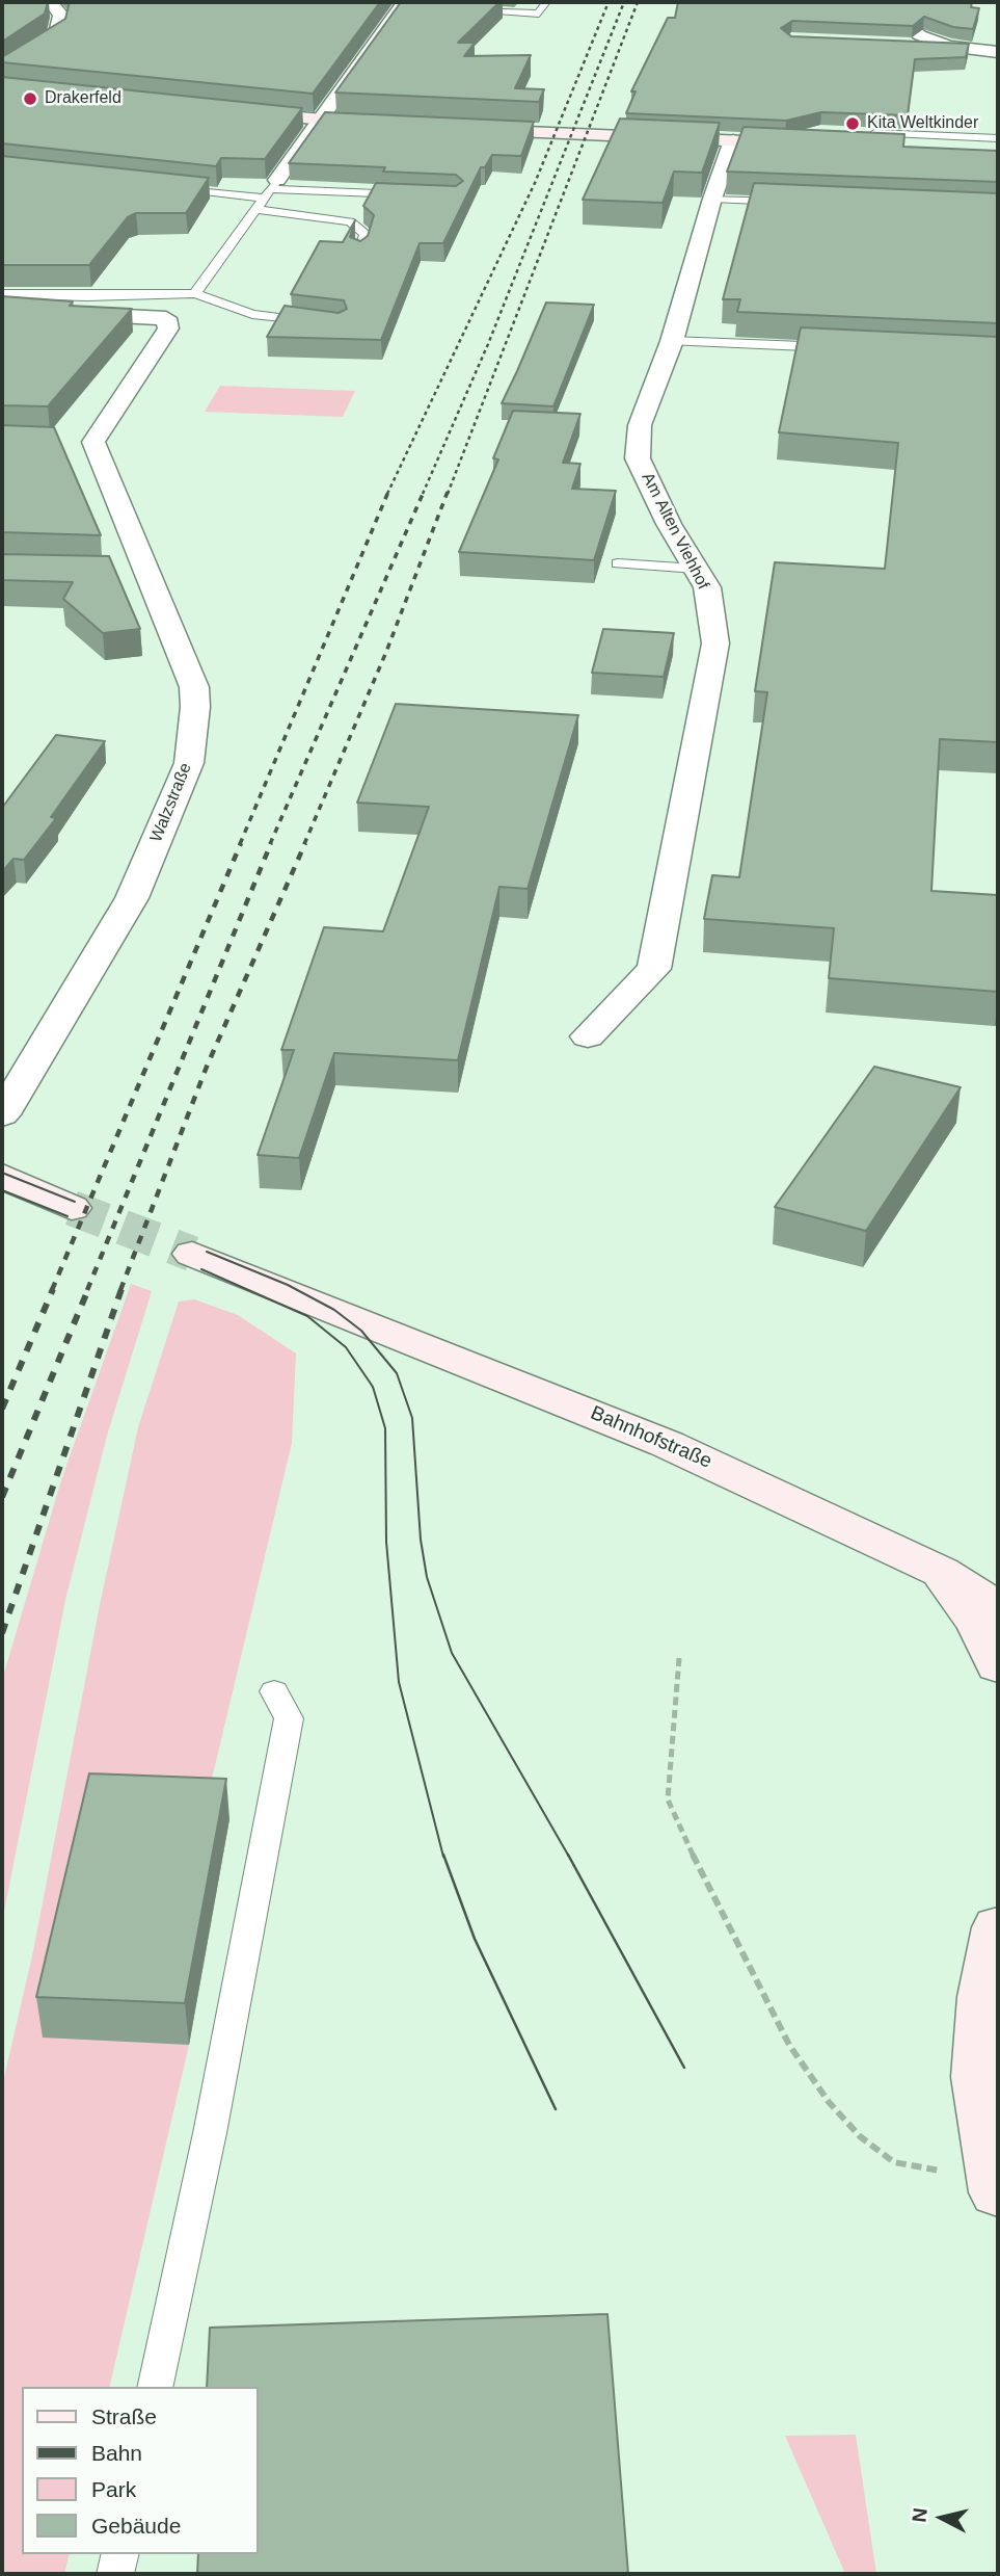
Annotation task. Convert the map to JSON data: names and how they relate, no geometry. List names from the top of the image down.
{
  "streets": {
    "main road": ["Bahnhofstraße"],
    "street": ["Am Alten Viehhof", "Walzstraße"]
  },
  "places": ["Drakerfeld", "Kita Weltkinder"],
  "legend": [
    "Straße",
    "Bahn",
    "Park",
    "Gebäude"
  ],
  "north": "left"
}
